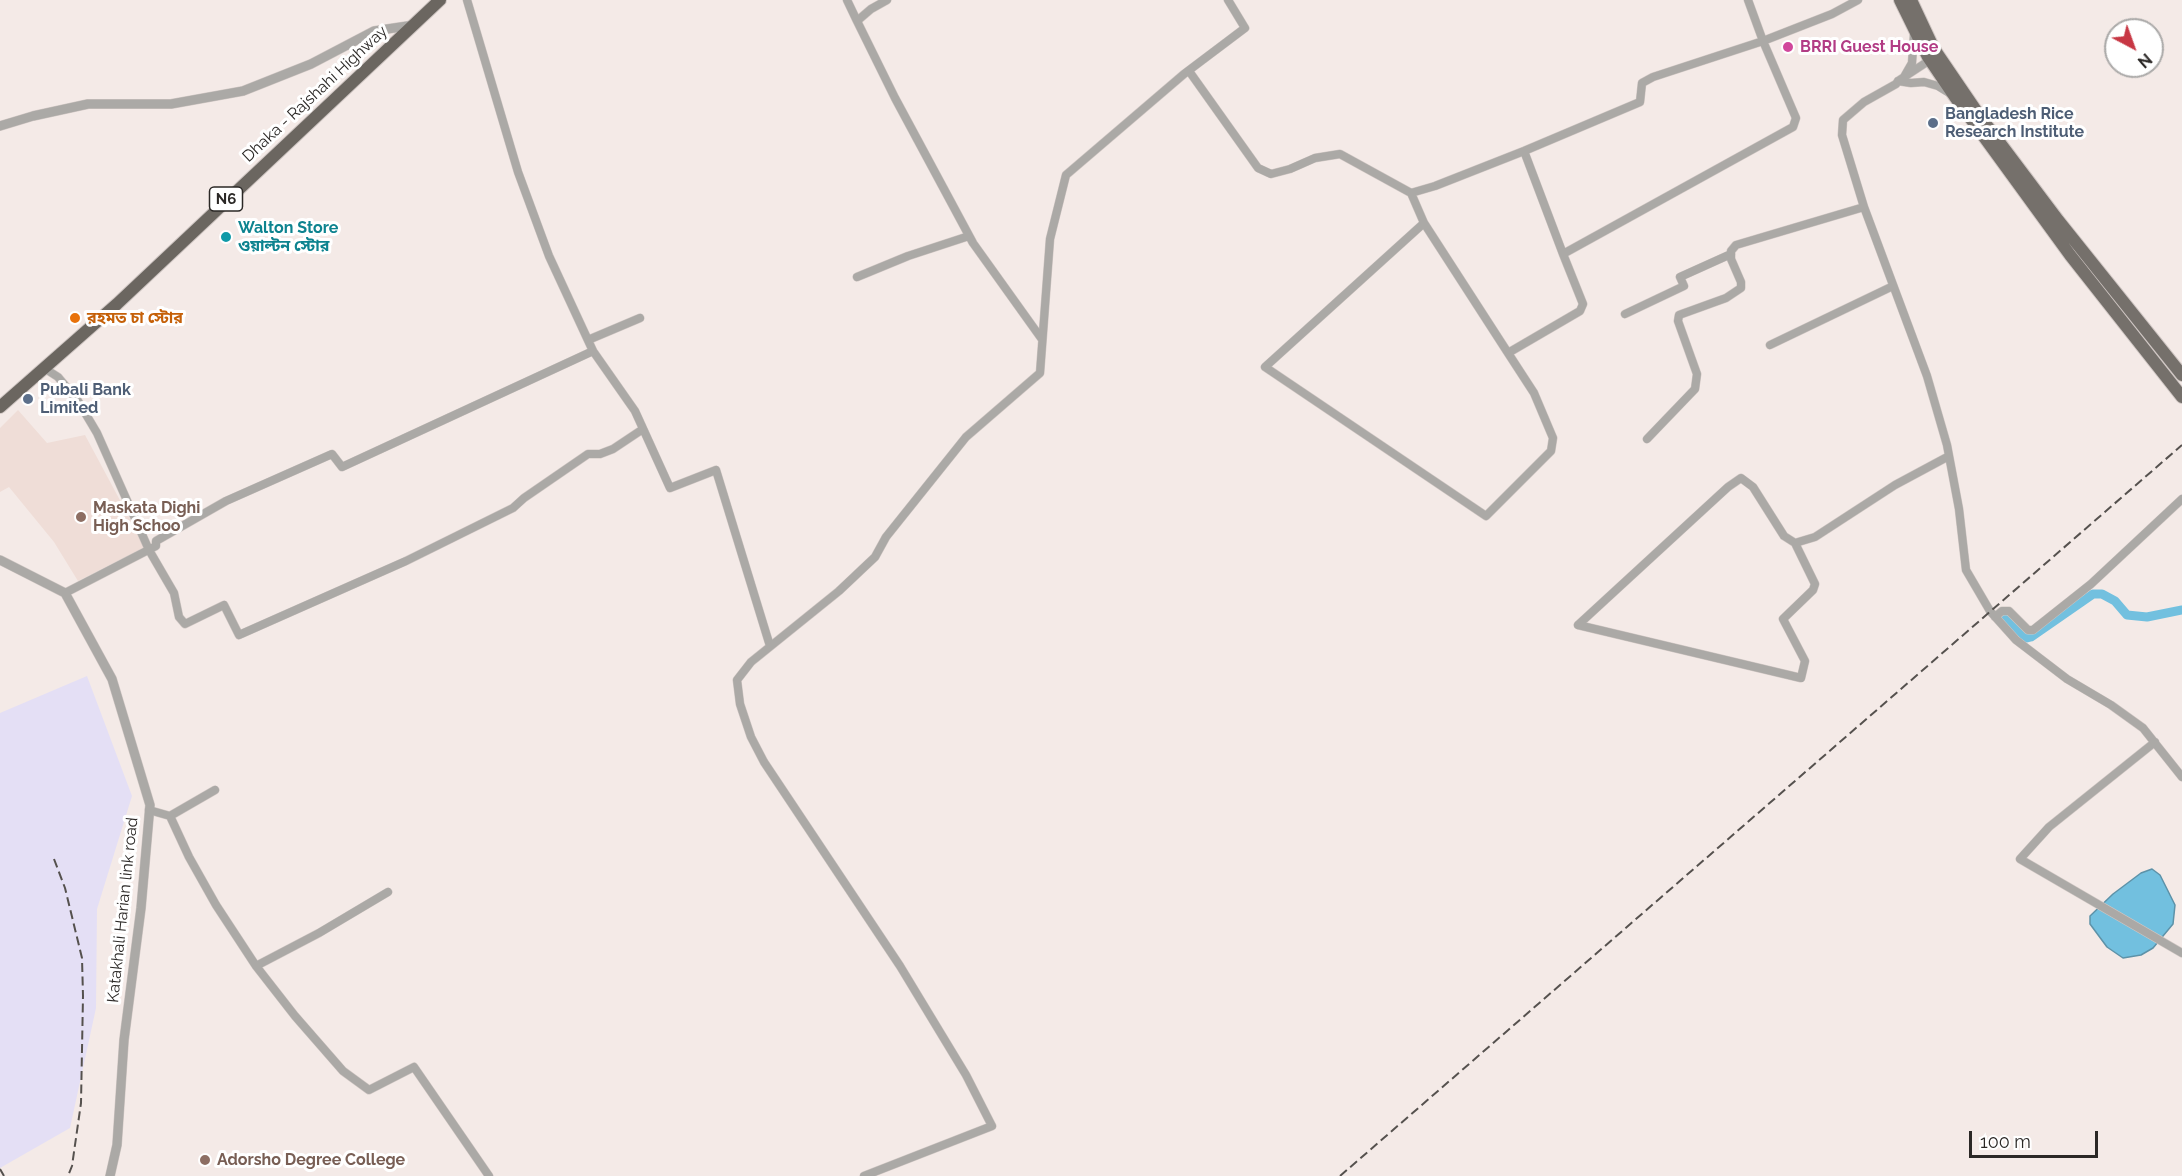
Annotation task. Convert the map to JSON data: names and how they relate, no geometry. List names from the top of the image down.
{
  "streets": {
    "highway": ["Dhaka - Rajshahi Highway", "N6"],
    "street": ["Katakhali Harian link road"]
  },
  "places": [
    "BRRI Guest House",
    "Bangladesh Rice Research Institute",
    "Walton Store ওয়াল্টন স্টোর",
    "রহমত চা স্টোর",
    "Pubali Bank Limited",
    "Maskata Dighi High Schoo",
    "Adorsho Degree College"
  ],
  "scale_bar": "100 m",
  "north": "bottom right"
}
